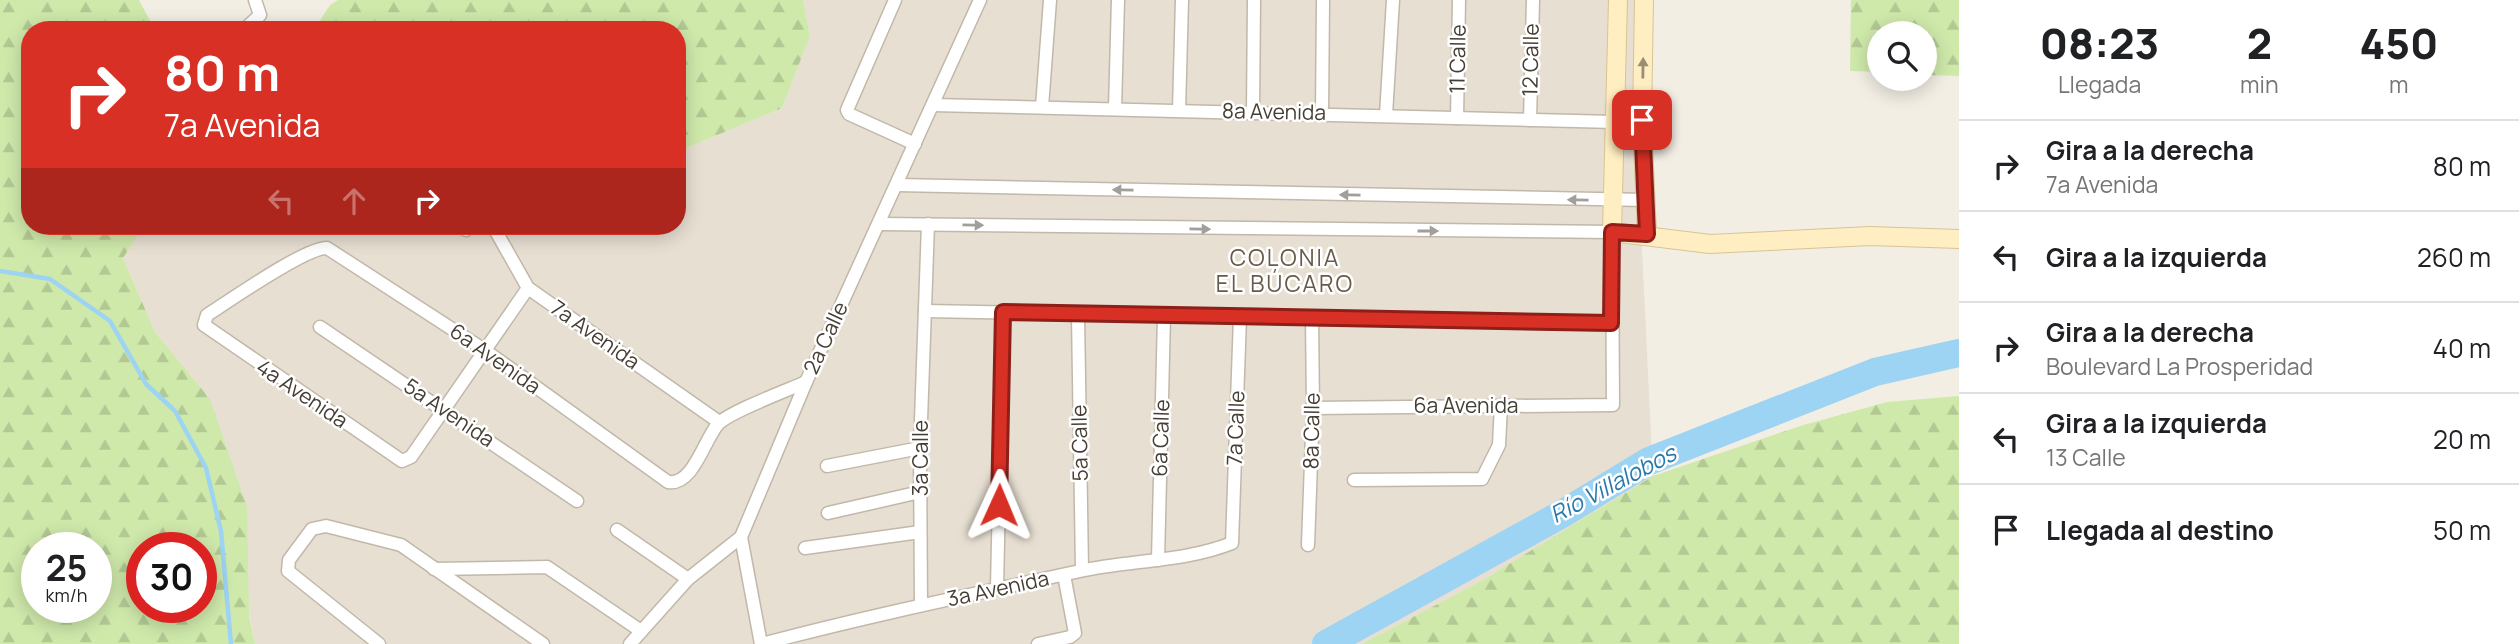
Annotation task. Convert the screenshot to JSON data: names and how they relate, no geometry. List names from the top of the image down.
{
  "streets": {
    "street": [
      "11 Calle",
      "12 Calle",
      "8a Avenida",
      "7a Avenida",
      "2a Calle",
      "6a Avenida",
      "4a Avenida",
      "5a Avenida",
      "7a Calle",
      "8a Calle",
      "6a Calle",
      "5a Calle",
      "3a Calle",
      "3a Avenida"
    ]
  },
  "crossings": [
    ["11 Calle", "8a Avenida"],
    ["12 Calle", "8a Avenida"],
    ["8a Avenida", "2a Calle"],
    ["7a Avenida", "6a Avenida"],
    ["6a Avenida", "4a Avenida"],
    ["6a Avenida", "8a Calle"],
    ["4a Avenida", "5a Avenida"],
    ["7a Calle", "3a Avenida"],
    ["6a Calle", "3a Avenida"],
    ["5a Calle", "3a Avenida"],
    ["3a Calle", "3a Avenida"]
  ],
  "districts": ["COLONIA EL BÚCARO"],
  "water": ["Río Villalobos"],
  "page": {
    "eta": [
      "08:23",
      "Llegada",
      "2",
      "min",
      "450",
      "m"
    ],
    "turn": ["80 m", "7a Avenida"],
    "list": [
      {
        "name": "Gira a la derecha",
        "note": "7a Avenida",
        "value": "80 m"
      },
      {
        "name": "Gira a la izquierda",
        "value": "260 m"
      },
      {
        "name": "Gira a la derecha",
        "note": "Boulevard La Prosperidad",
        "value": "40 m"
      },
      {
        "name": "Gira a la izquierda",
        "note": "13 Calle",
        "value": "20 m"
      },
      {
        "name": "Llegada al destino",
        "value": "50 m"
      }
    ],
    "speed": "25 km/h",
    "limit": "30"
  }
}
